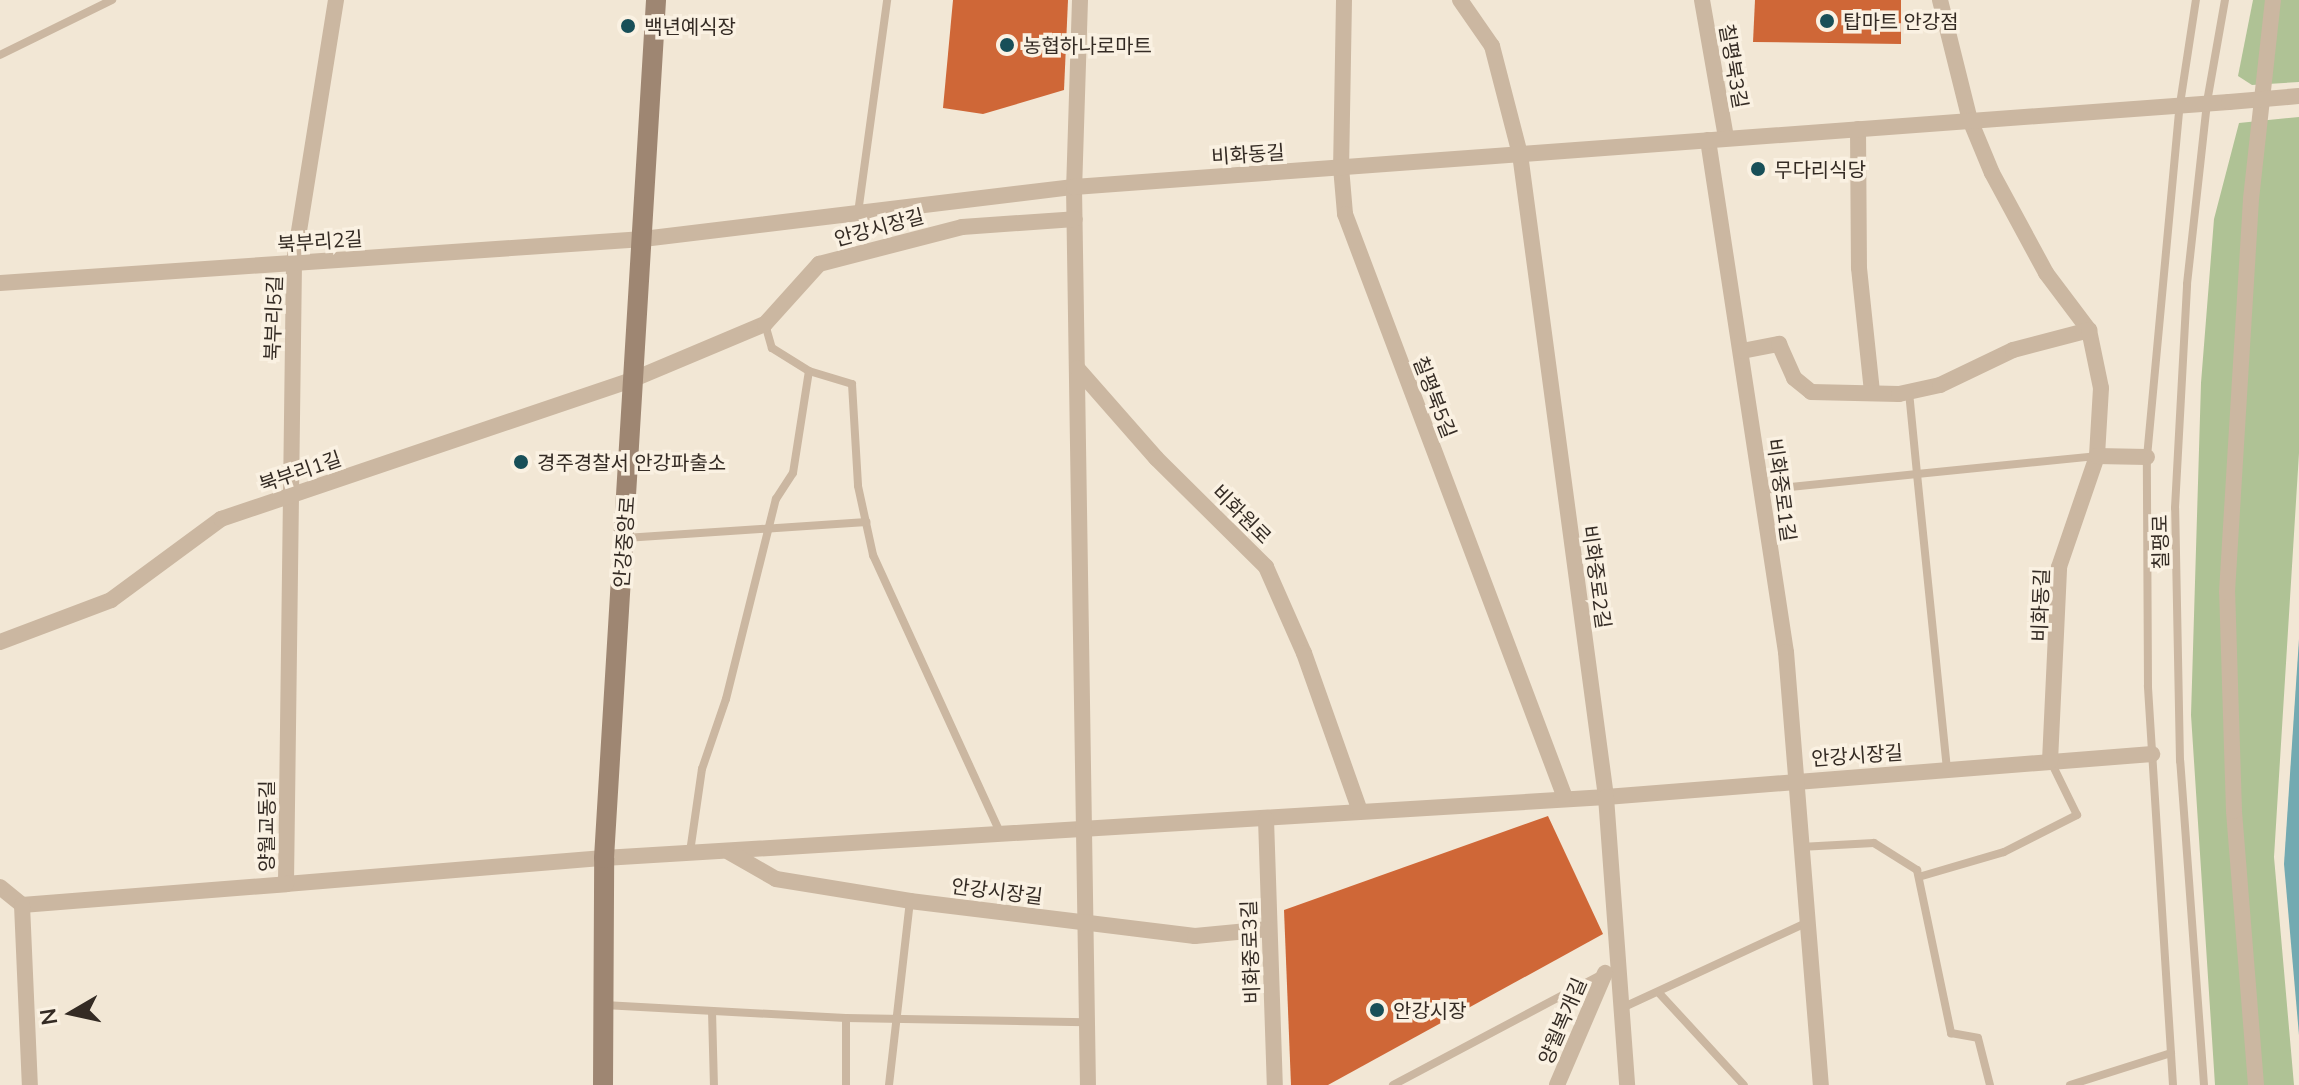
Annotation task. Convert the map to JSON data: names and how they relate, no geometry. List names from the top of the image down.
{
  "streets": {
    "main road": ["안강중앙로"],
    "street": [
      "칠평북3길",
      "비화동길",
      "안강시장길",
      "북부리2길",
      "북부리5길",
      "칠평북5길",
      "북부리1길",
      "비화중로1길",
      "비화원로",
      "비화중로2길",
      "양월교동길",
      "비화중로3길",
      "양월복개길"
    ],
    "lane": ["칠평로"]
  },
  "crossings": [
    ["칠평북3길", "비화동길"],
    ["비화동길", "안강시장길"],
    ["비화동길", "북부리2길"],
    ["비화동길", "칠평북5길"],
    ["비화동길", "비화중로1길"],
    ["비화동길", "안강중앙로"],
    ["비화동길", "칠평로"],
    ["비화동길", "비화중로2길"],
    ["안강시장길", "칠평북5길"],
    ["안강시장길", "북부리1길"],
    ["안강시장길", "비화중로1길"],
    ["안강시장길", "안강중앙로"],
    ["안강시장길", "칠평로"],
    ["안강시장길", "비화중로2길"],
    ["안강시장길", "비화중로3길"],
    ["북부리2길", "북부리5길"],
    ["북부리2길", "안강중앙로"],
    ["북부리5길", "북부리1길"],
    ["북부리5길", "양월교동길"],
    ["북부리1길", "안강중앙로"],
    ["북부리1길", "양월교동길"],
    ["안강중앙로", "양월교동길"],
    ["비화중로2길", "양월복개길"]
  ],
  "places": [
    "탑마트 안강점",
    "백년예식장",
    "농협하나로마트",
    "무다리식당",
    "경주경찰서 안강파출소",
    "안강시장"
  ],
  "north": "left"
}
